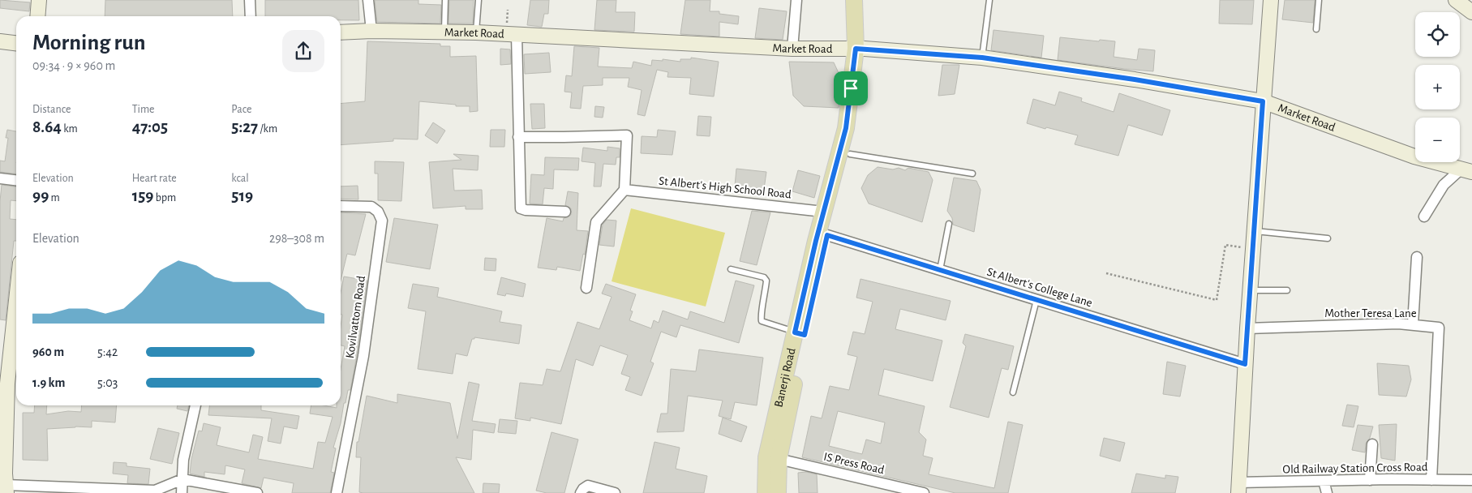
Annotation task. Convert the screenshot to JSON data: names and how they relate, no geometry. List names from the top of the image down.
{
  "streets": {
    "main road": ["Banerji Road"],
    "street": [
      "Market Road",
      "St Albert's High School Road",
      "St Albert's College Lane",
      "Mother Teresa Lane",
      "Kovilvattom Road",
      "IS Press Road",
      "Old Railway Station Cross Road"
    ]
  },
  "crossings": [
    ["Market Road", "Banerji Road"],
    ["St Albert's High School Road", "Banerji Road"],
    ["St Albert's College Lane", "Banerji Road"],
    ["Mother Teresa Lane", "Old Railway Station Cross Road"],
    ["Banerji Road", "IS Press Road"]
  ],
  "page": {
    "map_buttons": ["+", "−"],
    "heading": ["Morning run", "09:34 · 9 × 960 m"],
    "stats": [
      ["Distance", "8.64 km"],
      ["Time", "47:05"],
      ["Pace", "5:27 /km"],
      ["Elevation", "99 m"],
      ["Heart rate", "159 bpm"],
      ["kcal", "519"]
    ],
    "chart": ["Elevation", "298–308 m"],
    "list": [
      {
        "name": "960 m",
        "note": "5:42"
      },
      {
        "name": "1.9 km",
        "note": "5:03"
      }
    ]
  }
}
